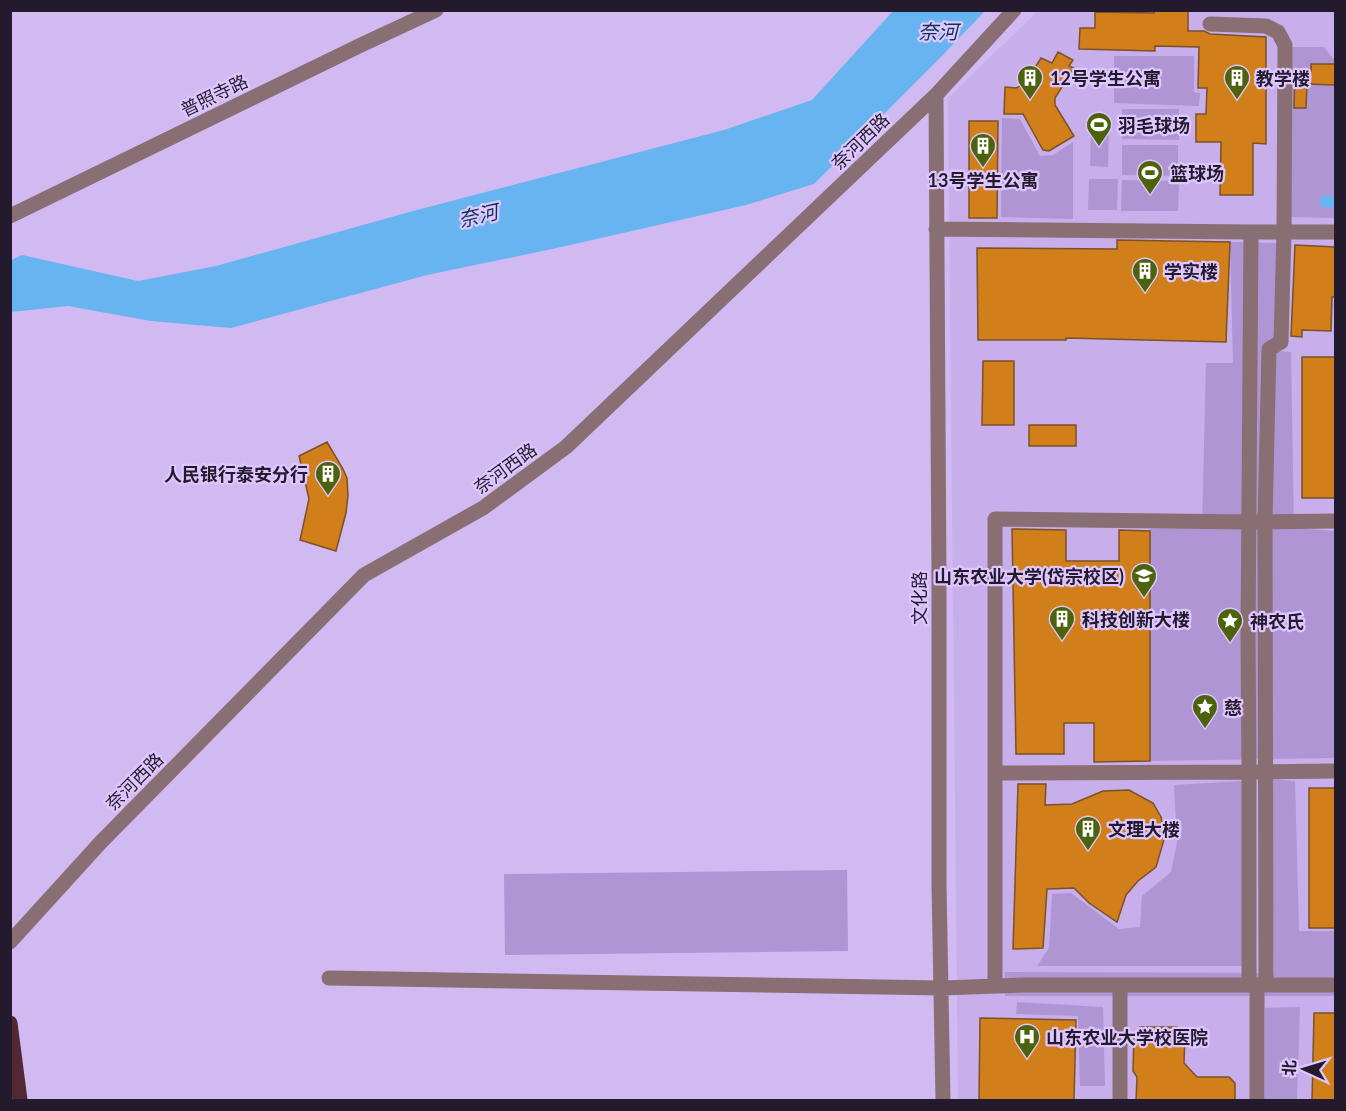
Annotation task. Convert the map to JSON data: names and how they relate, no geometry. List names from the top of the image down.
{
  "streets": {
    "street": ["普照寺路", "奈河西路", "文化路"]
  },
  "crossings": [
    ["奈河西路", "文化路"]
  ],
  "water": ["奈河"],
  "places": {
    "building": [
      "12号学生公寓",
      "教学楼",
      "13号学生公寓",
      "学实楼",
      "人民银行泰安分行",
      "科技创新大楼",
      "文理大楼"
    ],
    "sports": ["羽毛球场", "篮球场"],
    "school or university": ["山东农业大学(岱宗校区)"],
    "place": ["神农氏", "慈"],
    "hospital": ["山东农业大学校医院"]
  },
  "north": "left"
}
